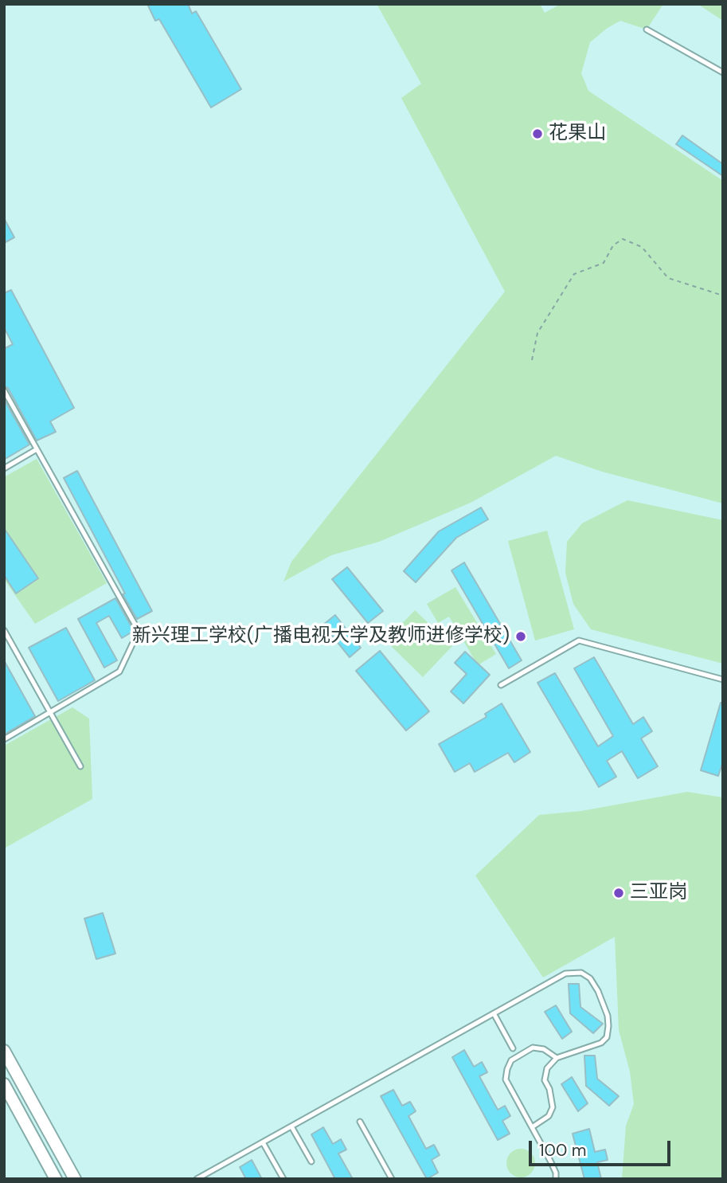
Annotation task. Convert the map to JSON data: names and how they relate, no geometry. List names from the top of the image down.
{
  "places": ["花果山", "新兴理工学校(广播电视大学及教师进修学校)", "三亚岗"],
  "scale_bar": "100 m"
}
